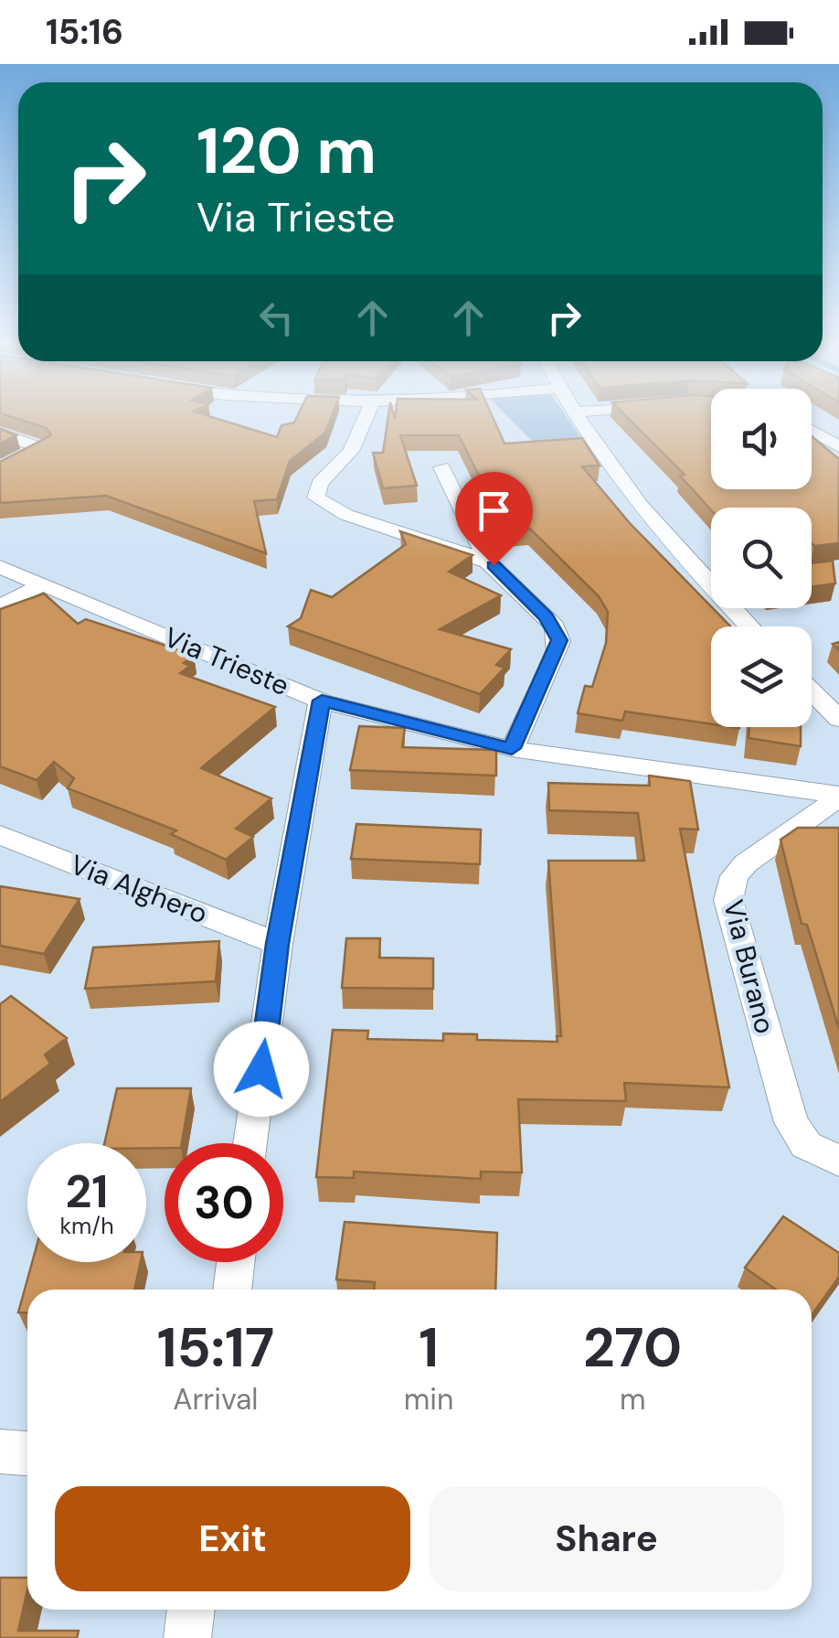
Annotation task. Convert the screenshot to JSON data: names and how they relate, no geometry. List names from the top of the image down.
{
  "streets": {
    "street": ["Via Trieste", "Via Alghero", "Via Burano"]
  },
  "crossings": [
    ["Via Trieste", "Via Burano"]
  ],
  "page": {
    "status": "15:16",
    "turn": ["120 m", "Via Trieste"],
    "speed": "21 km/h",
    "limit": "30",
    "eta": [
      "15:17",
      "Arrival",
      "1",
      "min",
      "270",
      "m"
    ],
    "buttons": ["Exit", "Share"]
  }
}
